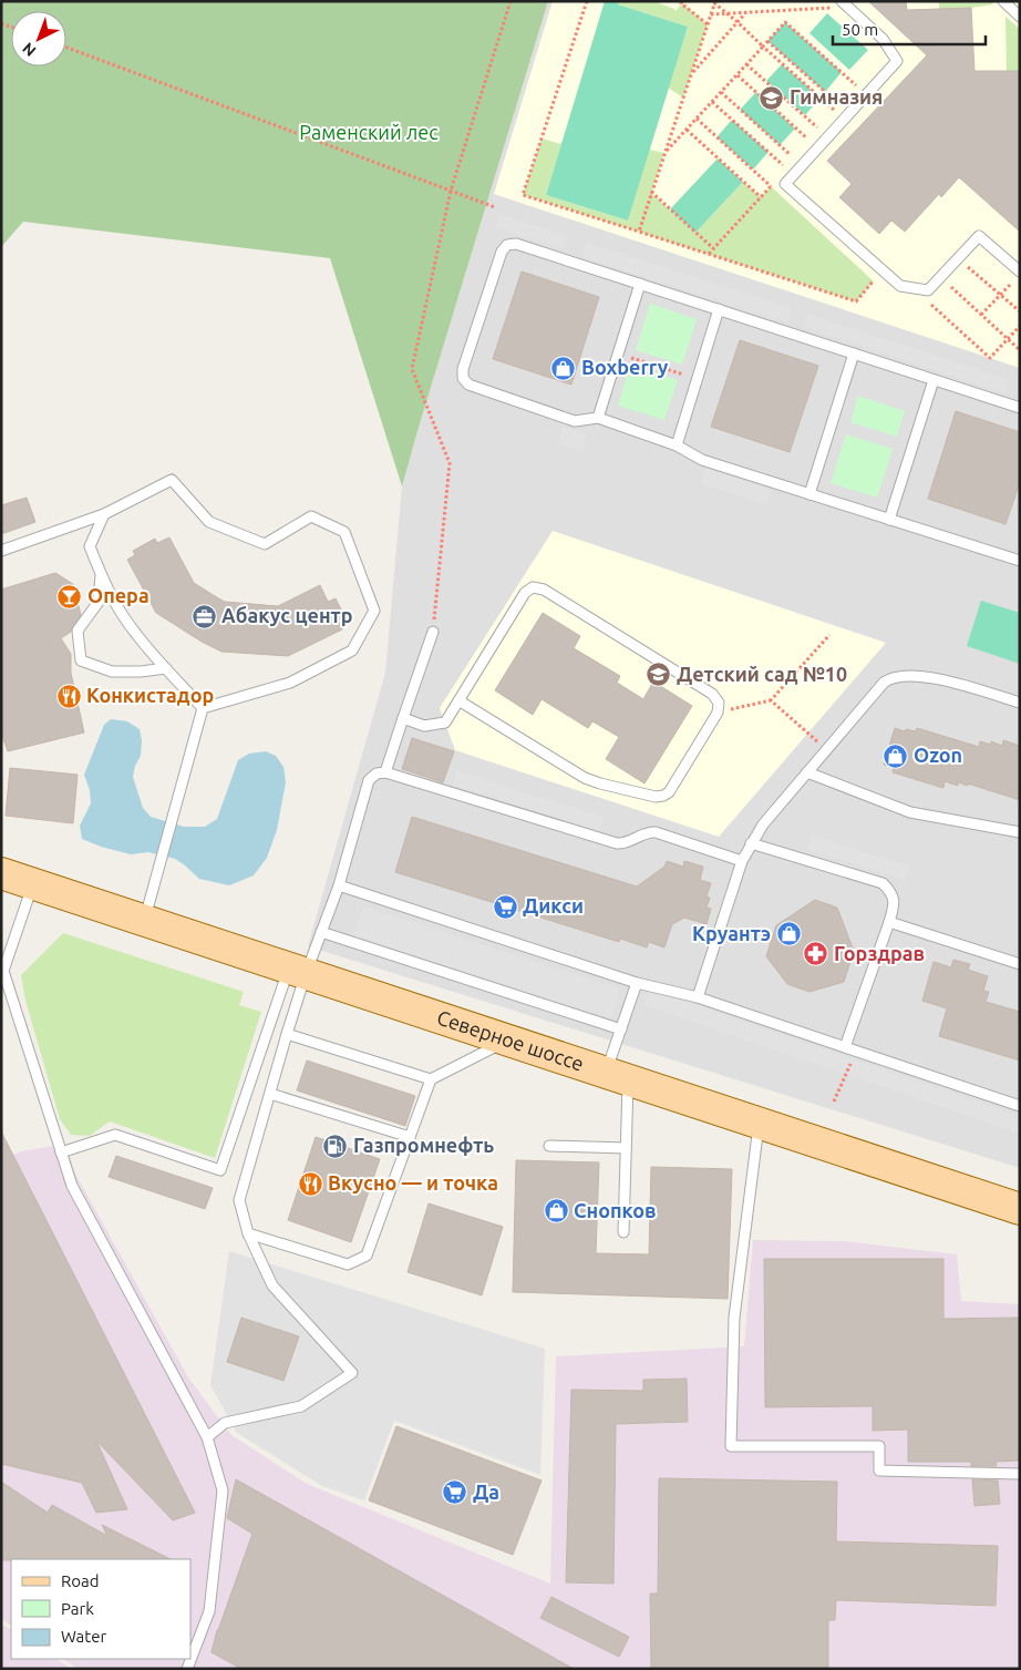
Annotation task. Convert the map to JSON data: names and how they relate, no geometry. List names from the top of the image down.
{
  "streets": {
    "main road": ["Северное шоссе"]
  },
  "parks": ["Раменский лес"],
  "places": {
    "school or university": ["Гимназия", "Детский сад №10"],
    "shop": [
      "Boxberry",
      "Ozon",
      "Круантэ",
      "Снопков"
    ],
    "bar": ["Опера"],
    "office": ["Абакус центр"],
    "restaurant": ["Конкистадор", "Вкусно — и точка"],
    "supermarket": ["Дикси", "Да"],
    "pharmacy": ["Горздрав"],
    "fuel station": ["Газпромнефть"]
  },
  "legend": ["Road", "Park", "Water"],
  "scale_bar": "50 m",
  "north": "bottom left"
}
